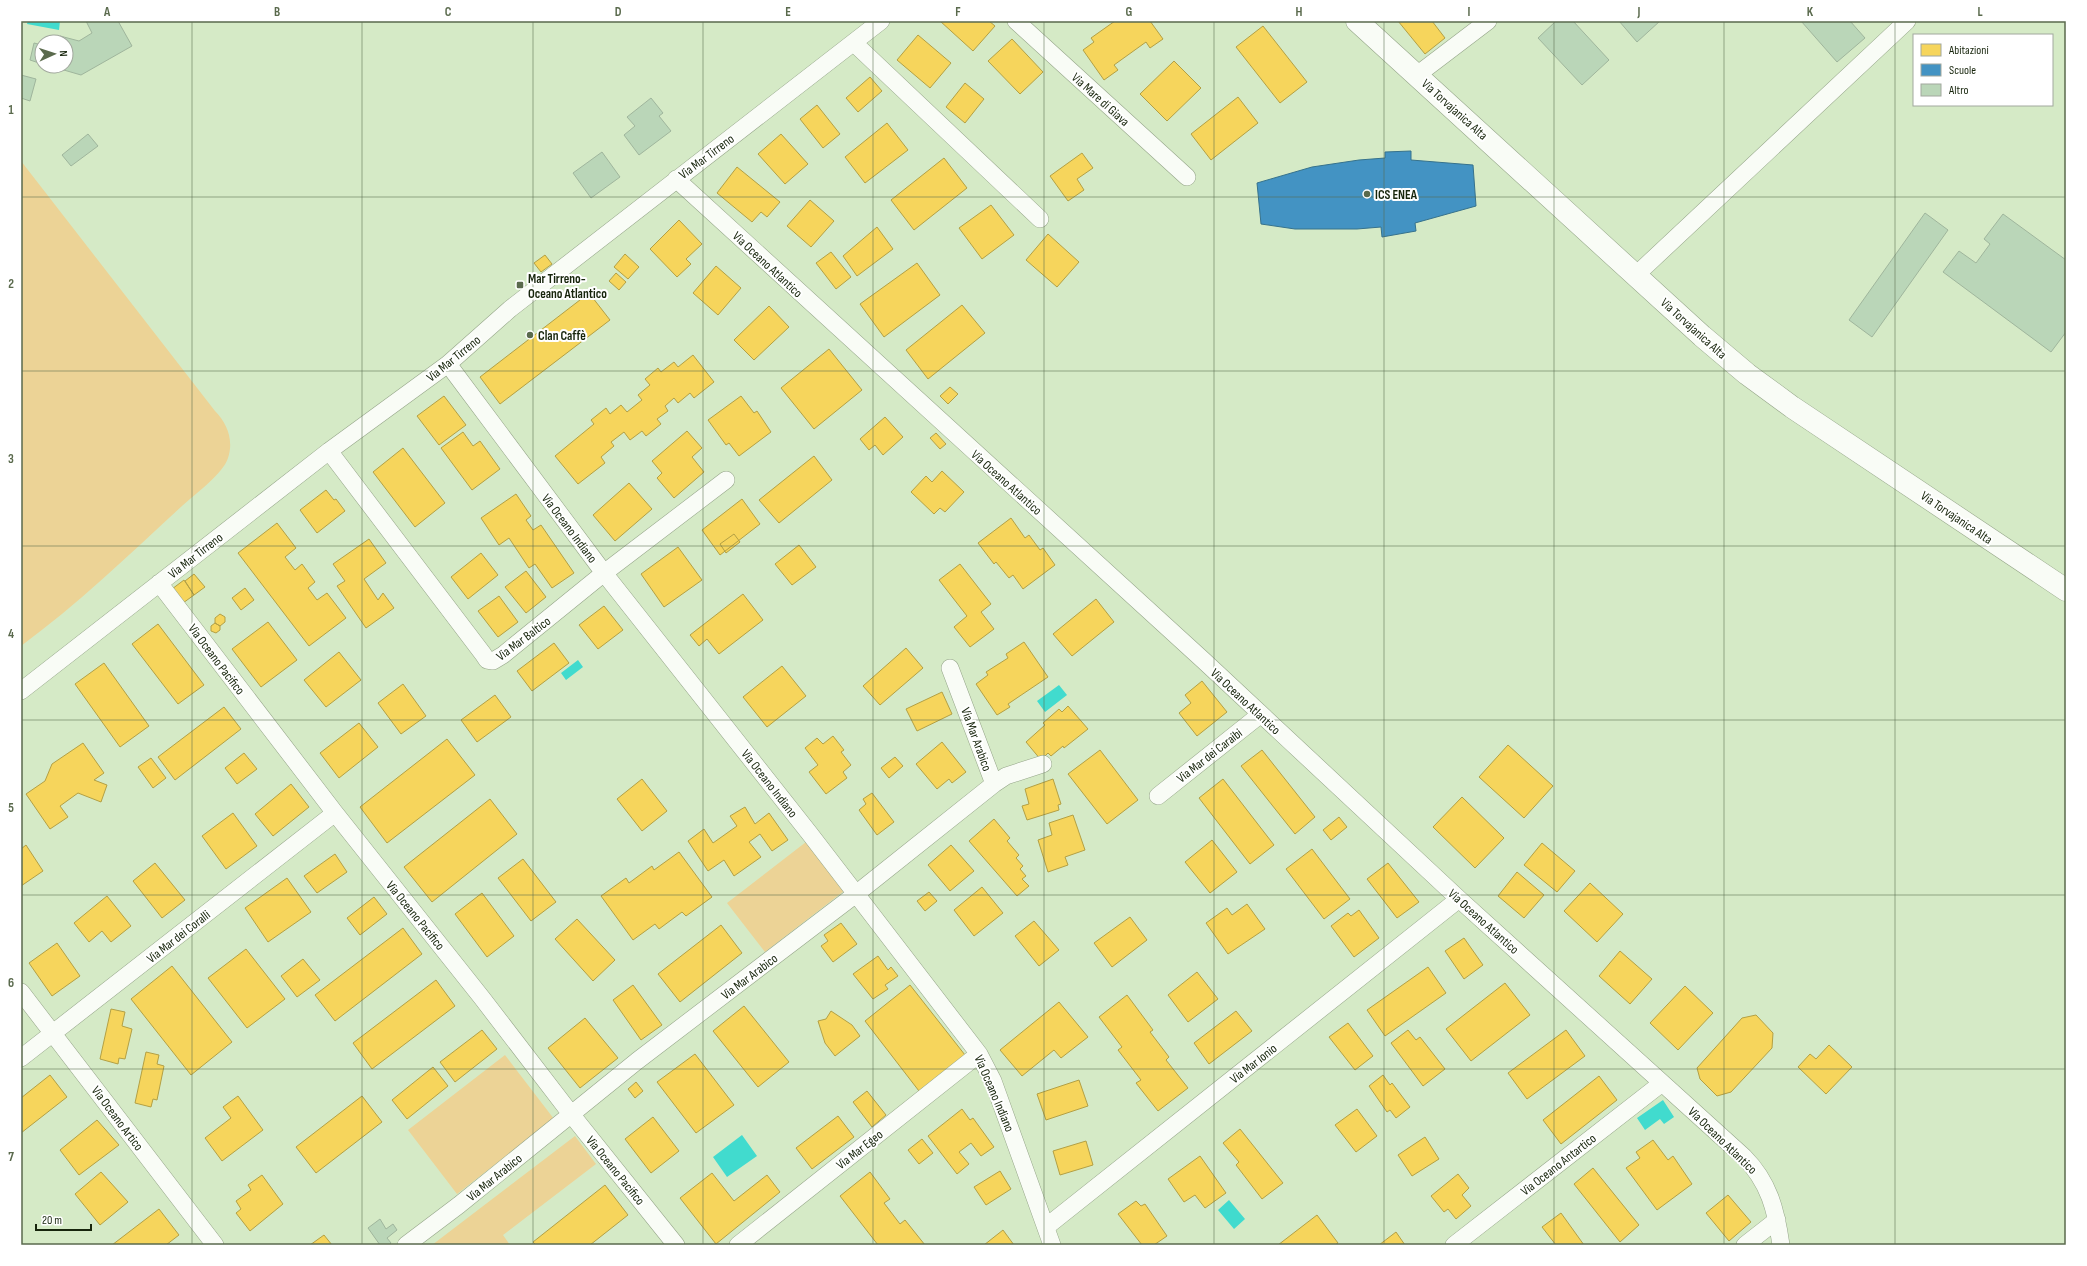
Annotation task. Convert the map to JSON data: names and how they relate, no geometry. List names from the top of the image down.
{
  "streets": {
    "street": [
      "Via Mare di Giava",
      "Via Torvajanica Alta",
      "Via Mar Tirreno",
      "Via Oceano Atlantico",
      "Via Oceano Indiano",
      "Via Mar Baltico",
      "Via Oceano Pacifico",
      "Via Mar Arabico",
      "Via Mar dei Caraibi",
      "Via Mar dei Coralli",
      "Via Mar Ionio",
      "Via Oceano Artico",
      "Via Mar Egeo",
      "Via Oceano Antartico"
    ]
  },
  "crossings": [
    ["Via Mar Tirreno", "Via Oceano Atlantico"],
    ["Via Mar Tirreno", "Via Oceano Indiano"],
    ["Via Mar Tirreno", "Via Mar Baltico"],
    ["Via Mar Tirreno", "Via Oceano Pacifico"],
    ["Via Oceano Atlantico", "Via Mar dei Caraibi"],
    ["Via Oceano Atlantico", "Via Mar Ionio"],
    ["Via Oceano Atlantico", "Via Oceano Antartico"],
    ["Via Oceano Indiano", "Via Mar Baltico"],
    ["Via Oceano Indiano", "Via Mar Arabico"],
    ["Via Oceano Indiano", "Via Mar Ionio"],
    ["Via Oceano Indiano", "Via Mar Egeo"],
    ["Via Oceano Pacifico", "Via Mar Arabico"],
    ["Via Oceano Pacifico", "Via Mar dei Coralli"],
    ["Via Mar dei Coralli", "Via Oceano Artico"]
  ],
  "places": {
    "other": ["ICS ENEA", "Clan Caffè"],
    "transit": ["Mar Tirreno- Oceano Atlantico"]
  },
  "legend": ["Abitazioni", "Scuole", "Altro"],
  "scale_bar": "20 m",
  "north": "right",
  "grid": {
    "columns": [
      "A",
      "B",
      "C",
      "D",
      "E",
      "F",
      "G",
      "H",
      "I",
      "J",
      "K",
      "L"
    ],
    "rows": [
      "1",
      "2",
      "3",
      "4",
      "5",
      "6",
      "7"
    ]
  }
}
